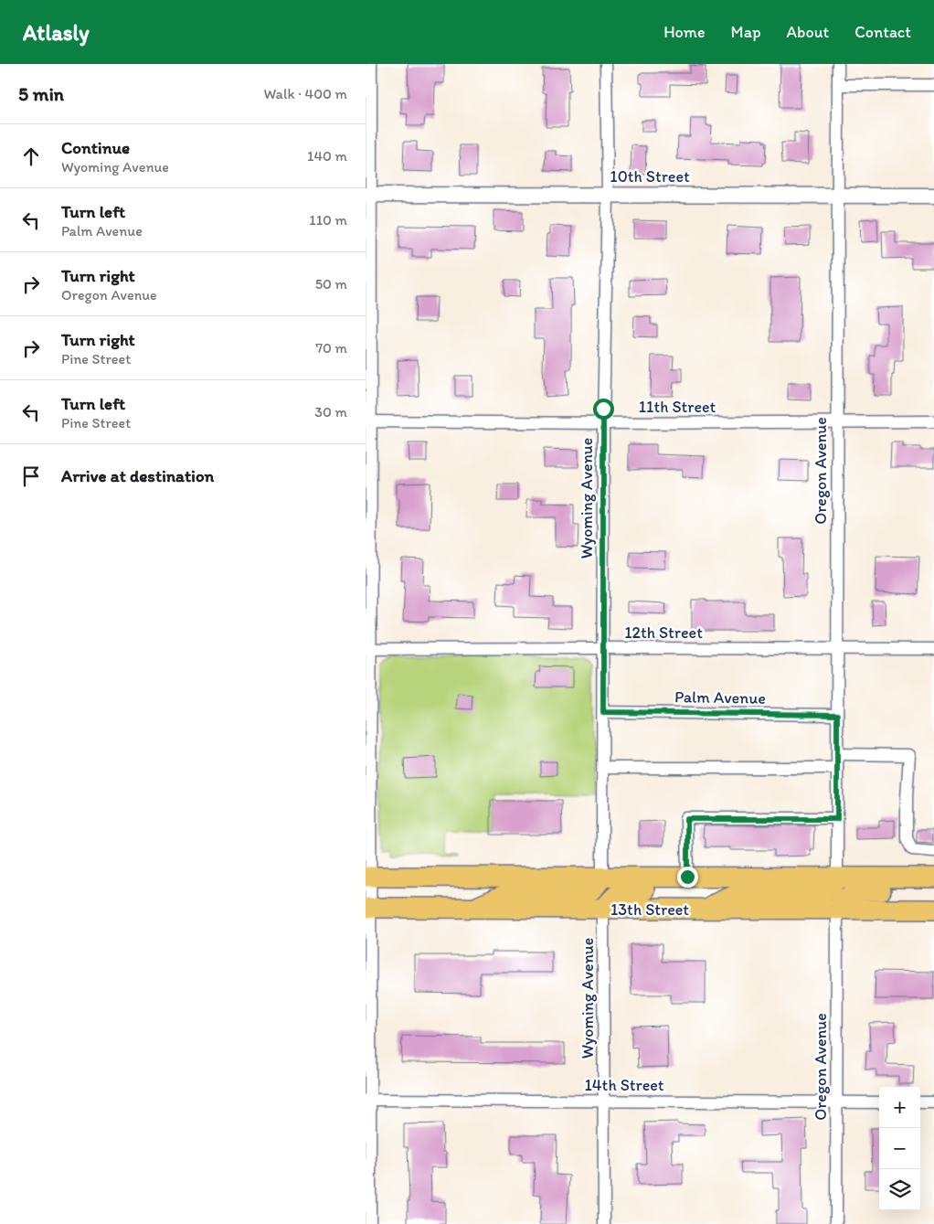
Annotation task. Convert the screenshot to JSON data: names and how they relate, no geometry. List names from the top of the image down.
{
  "streets": {
    "highway": ["13th Street"],
    "street": [
      "10th Street",
      "11th Street",
      "Oregon Avenue",
      "Wyoming Avenue",
      "12th Street",
      "Palm Avenue",
      "14th Street"
    ]
  },
  "crossings": [
    ["10th Street", "Oregon Avenue"],
    ["10th Street", "Wyoming Avenue"],
    ["11th Street", "Oregon Avenue"],
    ["11th Street", "Wyoming Avenue"],
    ["Oregon Avenue", "12th Street"],
    ["Oregon Avenue", "Palm Avenue"],
    ["Oregon Avenue", "13th Street"],
    ["Oregon Avenue", "14th Street"],
    ["Wyoming Avenue", "12th Street"],
    ["Wyoming Avenue", "Palm Avenue"],
    ["Wyoming Avenue", "13th Street"],
    ["Wyoming Avenue", "14th Street"]
  ],
  "page": {
    "header": "Atlasly",
    "nav": [
      "Home",
      "Map",
      "About",
      "Contact"
    ],
    "heading": ["5 min", "Walk · 400 m"],
    "list": [
      ["Continue", "Wyoming Avenue", "140 m"],
      ["Turn left", "Palm Avenue", "110 m"],
      ["Turn right", "Oregon Avenue", "50 m"],
      ["Turn right", "Pine Street", "70 m"],
      ["Turn left", "Pine Street", "30 m"],
      "Arrive at destination"
    ],
    "map_buttons": ["+", "−"]
  }
}
